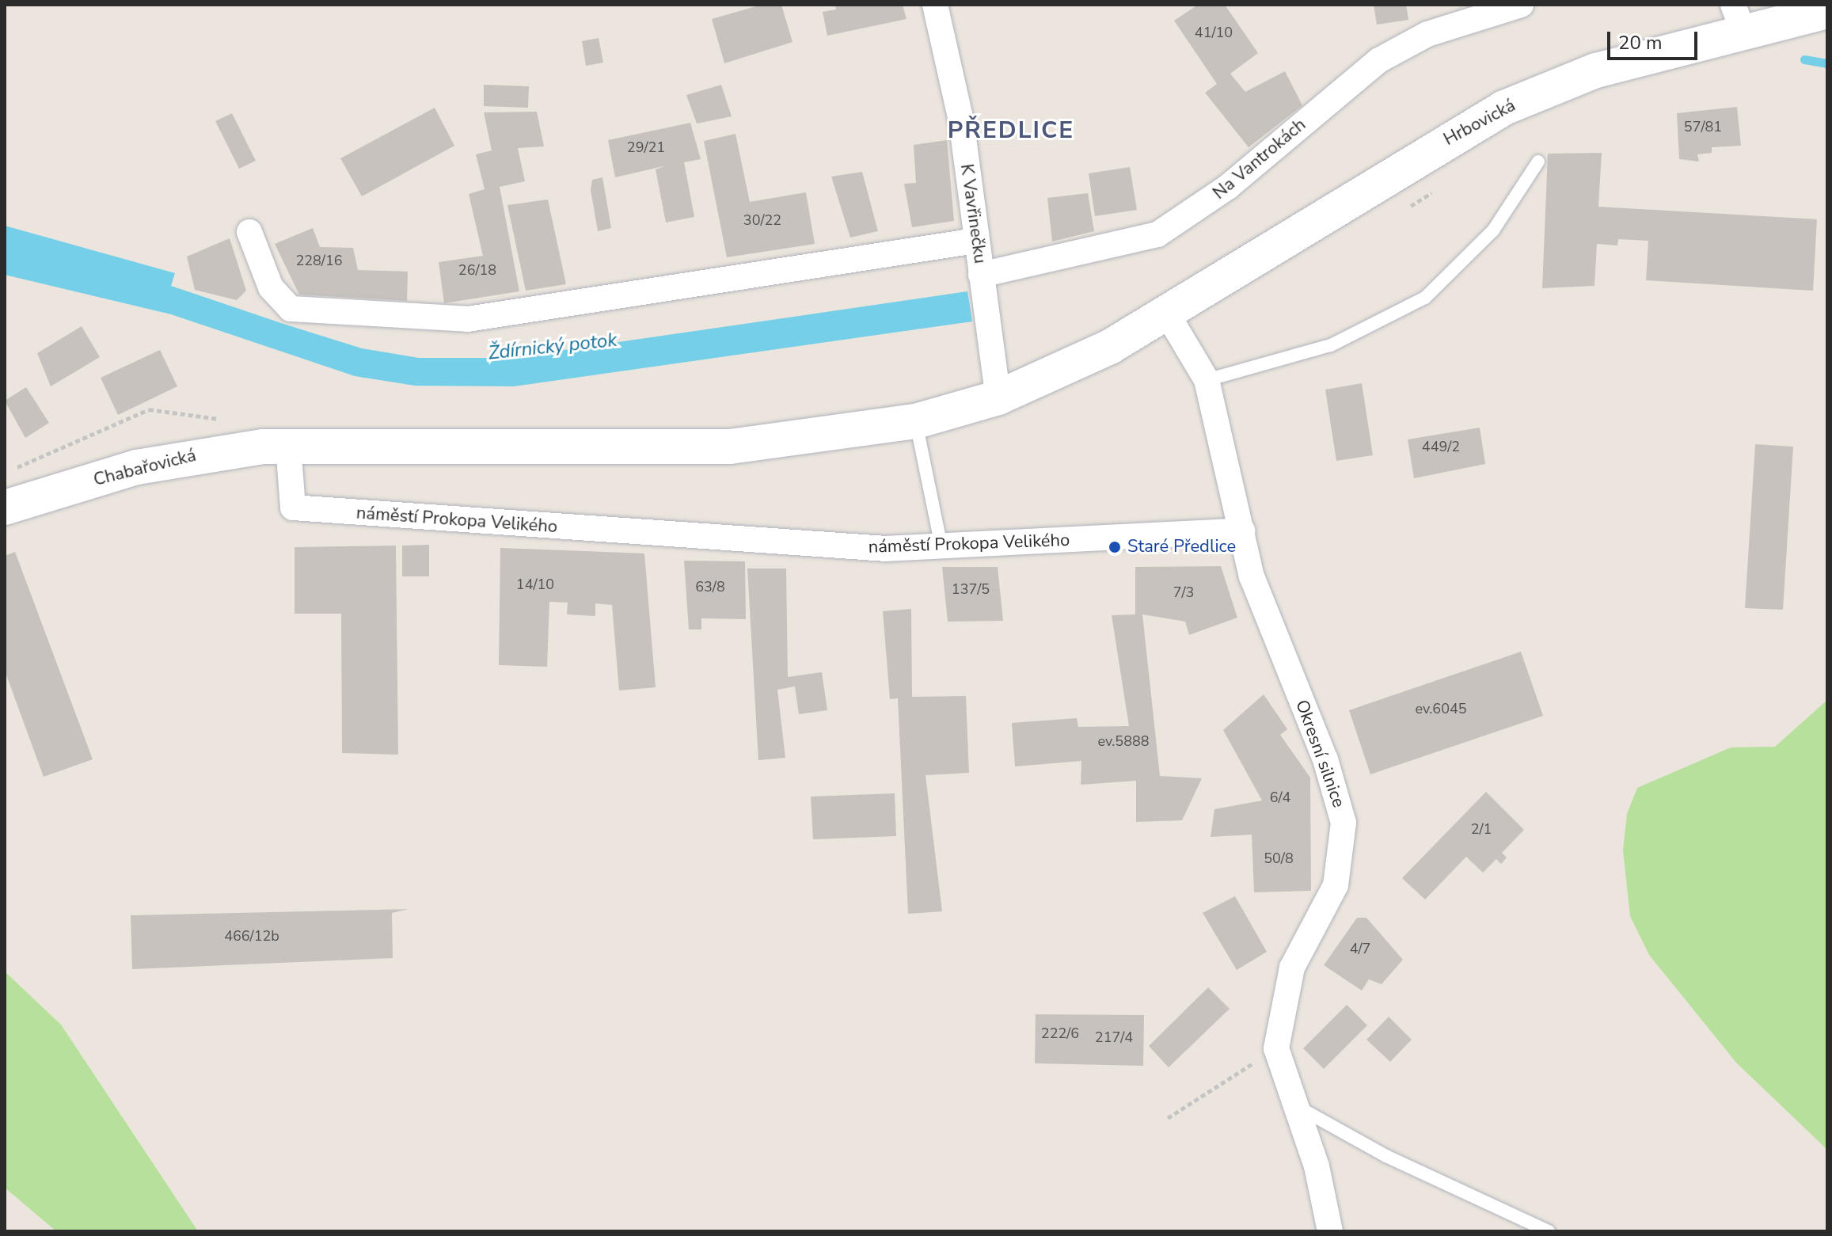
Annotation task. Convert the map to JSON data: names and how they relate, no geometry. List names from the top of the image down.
{
  "streets": {
    "main road": ["Hrbovická", "Chabařovická"],
    "street": [
      "Na Vantrokách",
      "K Vavřinečku",
      "náměstí Prokopa Velikého",
      "Okresní silnice"
    ]
  },
  "crossings": [
    ["Na Vantrokách", "K Vavřinečku"],
    ["Chabařovická", "náměstí Prokopa Velikého"],
    ["náměstí Prokopa Velikého", "Okresní silnice"]
  ],
  "districts": ["PŘEDLICE"],
  "water": ["Ždírnický potok"],
  "places": ["Staré Předlice"],
  "house_numbers": [
    "41/10",
    "57/81",
    "29/21",
    "30/22",
    "228/16",
    "26/18",
    "449/2",
    "14/10",
    "63/8",
    "137/5",
    "7/3",
    "ev.6045",
    "ev.5888",
    "6/4",
    "2/1",
    "50/8",
    "466/12b",
    "4/7",
    "222/6",
    "217/4"
  ],
  "scale_bar": "20 m"
}
